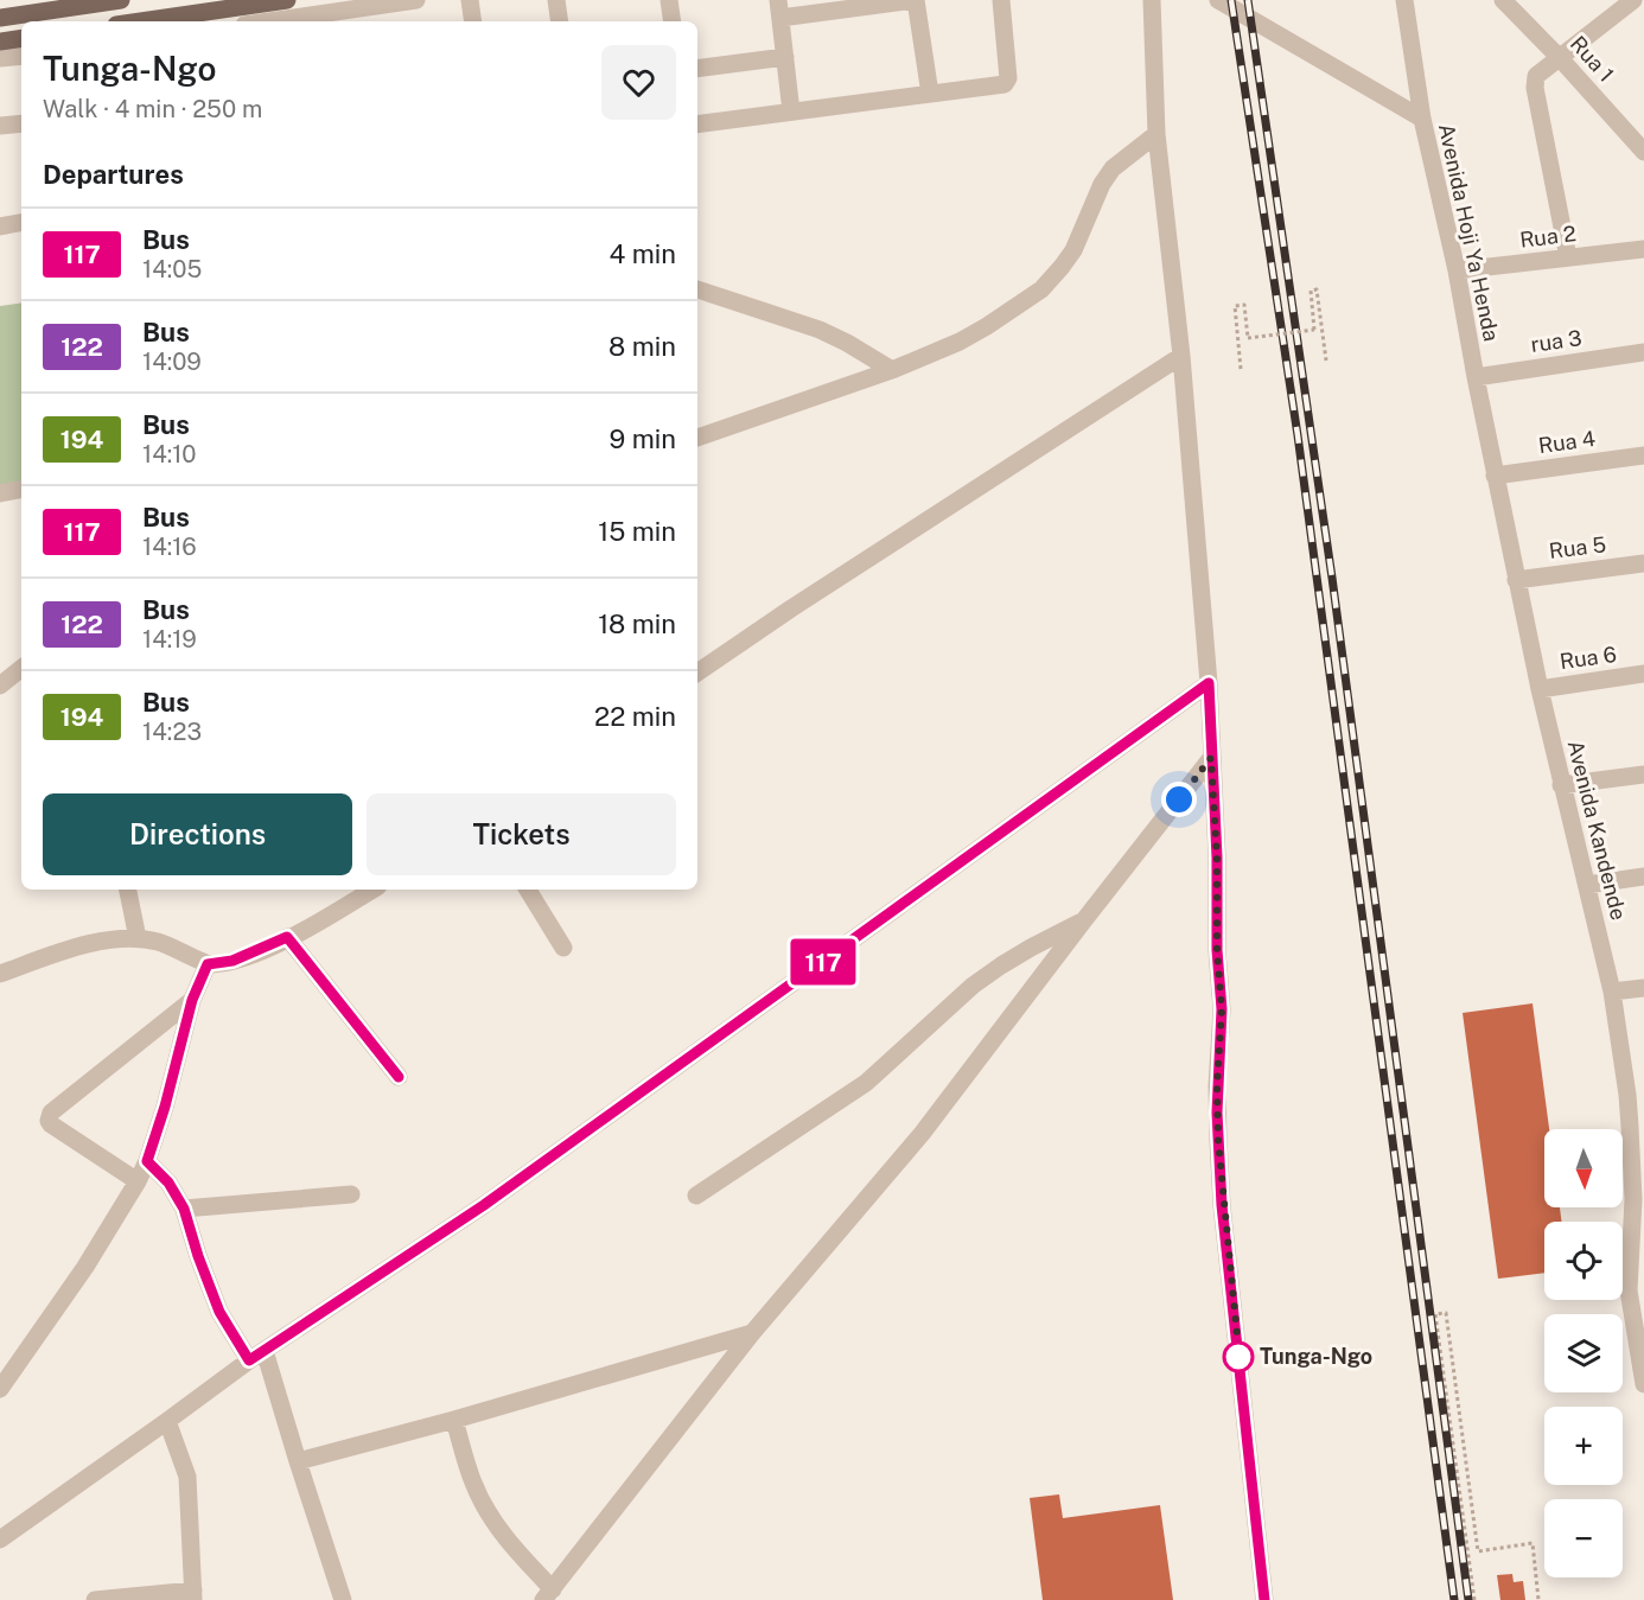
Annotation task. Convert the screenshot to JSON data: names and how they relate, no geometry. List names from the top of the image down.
{
  "streets": {
    "street": [
      "Rua 1",
      "Avenida Hoji Ya Henda",
      "Rua 2",
      "rua 3",
      "Rua 4",
      "Rua 5",
      "Rua 6",
      "Avenida Kandende"
    ]
  },
  "crossings": [
    ["Avenida Hoji Ya Henda", "Rua 2"],
    ["Avenida Hoji Ya Henda", "rua 3"],
    ["Avenida Hoji Ya Henda", "Avenida Kandende"],
    ["rua 3", "Avenida Kandende"],
    ["Rua 4", "Avenida Kandende"],
    ["Rua 5", "Avenida Kandende"],
    ["Rua 6", "Avenida Kandende"]
  ],
  "places": ["Tunga-Ngo"],
  "lines": ["bus line 117"],
  "north": "bottom",
  "page": {
    "on_map": "117",
    "heading": [
      ["Tunga-Ngo", "Walk · 4 min · 250 m"],
      "Departures"
    ],
    "list": [
      {
        "mark": "117",
        "name": "Bus",
        "note": "14:05",
        "value": "4 min"
      },
      {
        "mark": "122",
        "name": "Bus",
        "note": "14:09",
        "value": "8 min"
      },
      {
        "mark": "194",
        "name": "Bus",
        "note": "14:10",
        "value": "9 min"
      },
      {
        "mark": "117",
        "name": "Bus",
        "note": "14:16",
        "value": "15 min"
      },
      {
        "mark": "122",
        "name": "Bus",
        "note": "14:19",
        "value": "18 min"
      },
      {
        "mark": "194",
        "name": "Bus",
        "note": "14:23",
        "value": "22 min"
      }
    ],
    "buttons": ["Directions", "Tickets"],
    "map_buttons": ["+", "−"]
  }
}
